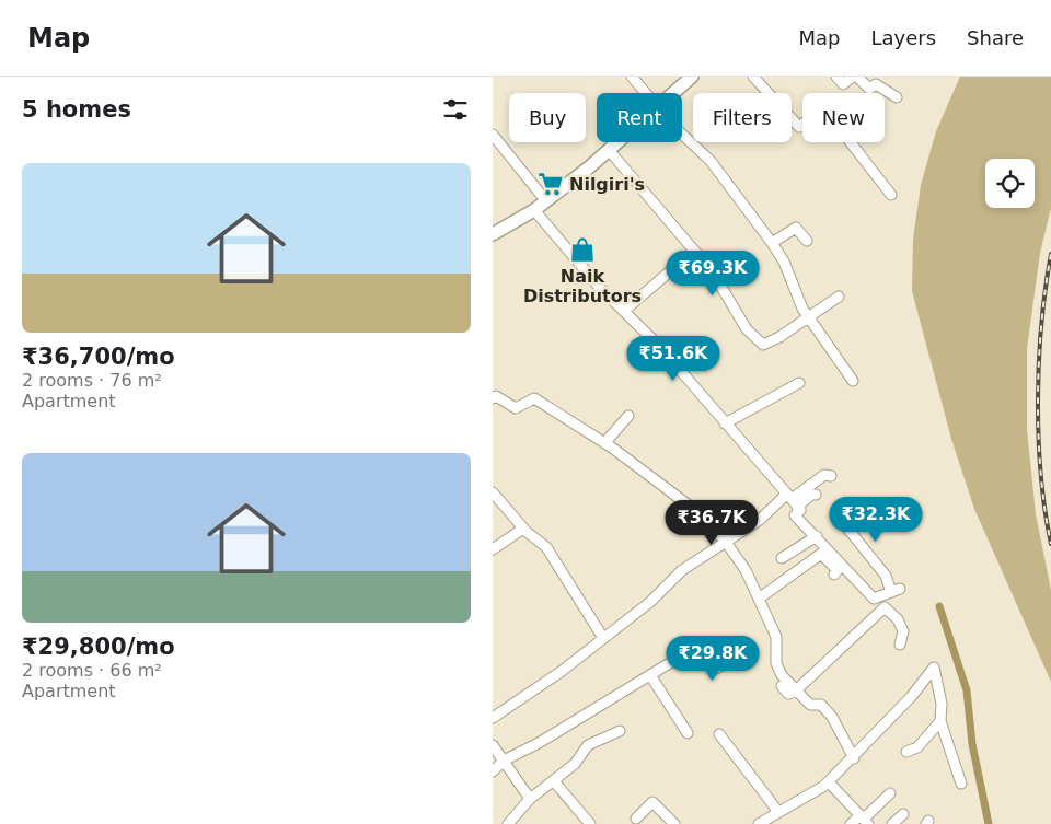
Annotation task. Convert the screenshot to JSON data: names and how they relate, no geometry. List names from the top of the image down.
{
  "places": {
    "supermarket": ["Nilgiri's"],
    "shop": ["Naik Distributors"]
  },
  "page": {
    "header": "Map",
    "nav": ["Map", "Layers", "Share"],
    "heading": "5 homes",
    "chip": [
      "Buy",
      "Rent",
      "Filters",
      "New"
    ],
    "list": [
      {
        "name": "₹36,700/mo",
        "note": "2 rooms · 76 m² · Apartment"
      },
      {
        "name": "₹29,800/mo",
        "note": "2 rooms · 66 m² · Apartment"
      }
    ],
    "price": [
      "₹69.3K",
      "₹51.6K",
      "₹32.3K",
      "₹36.7K",
      "₹29.8K"
    ]
  }
}
